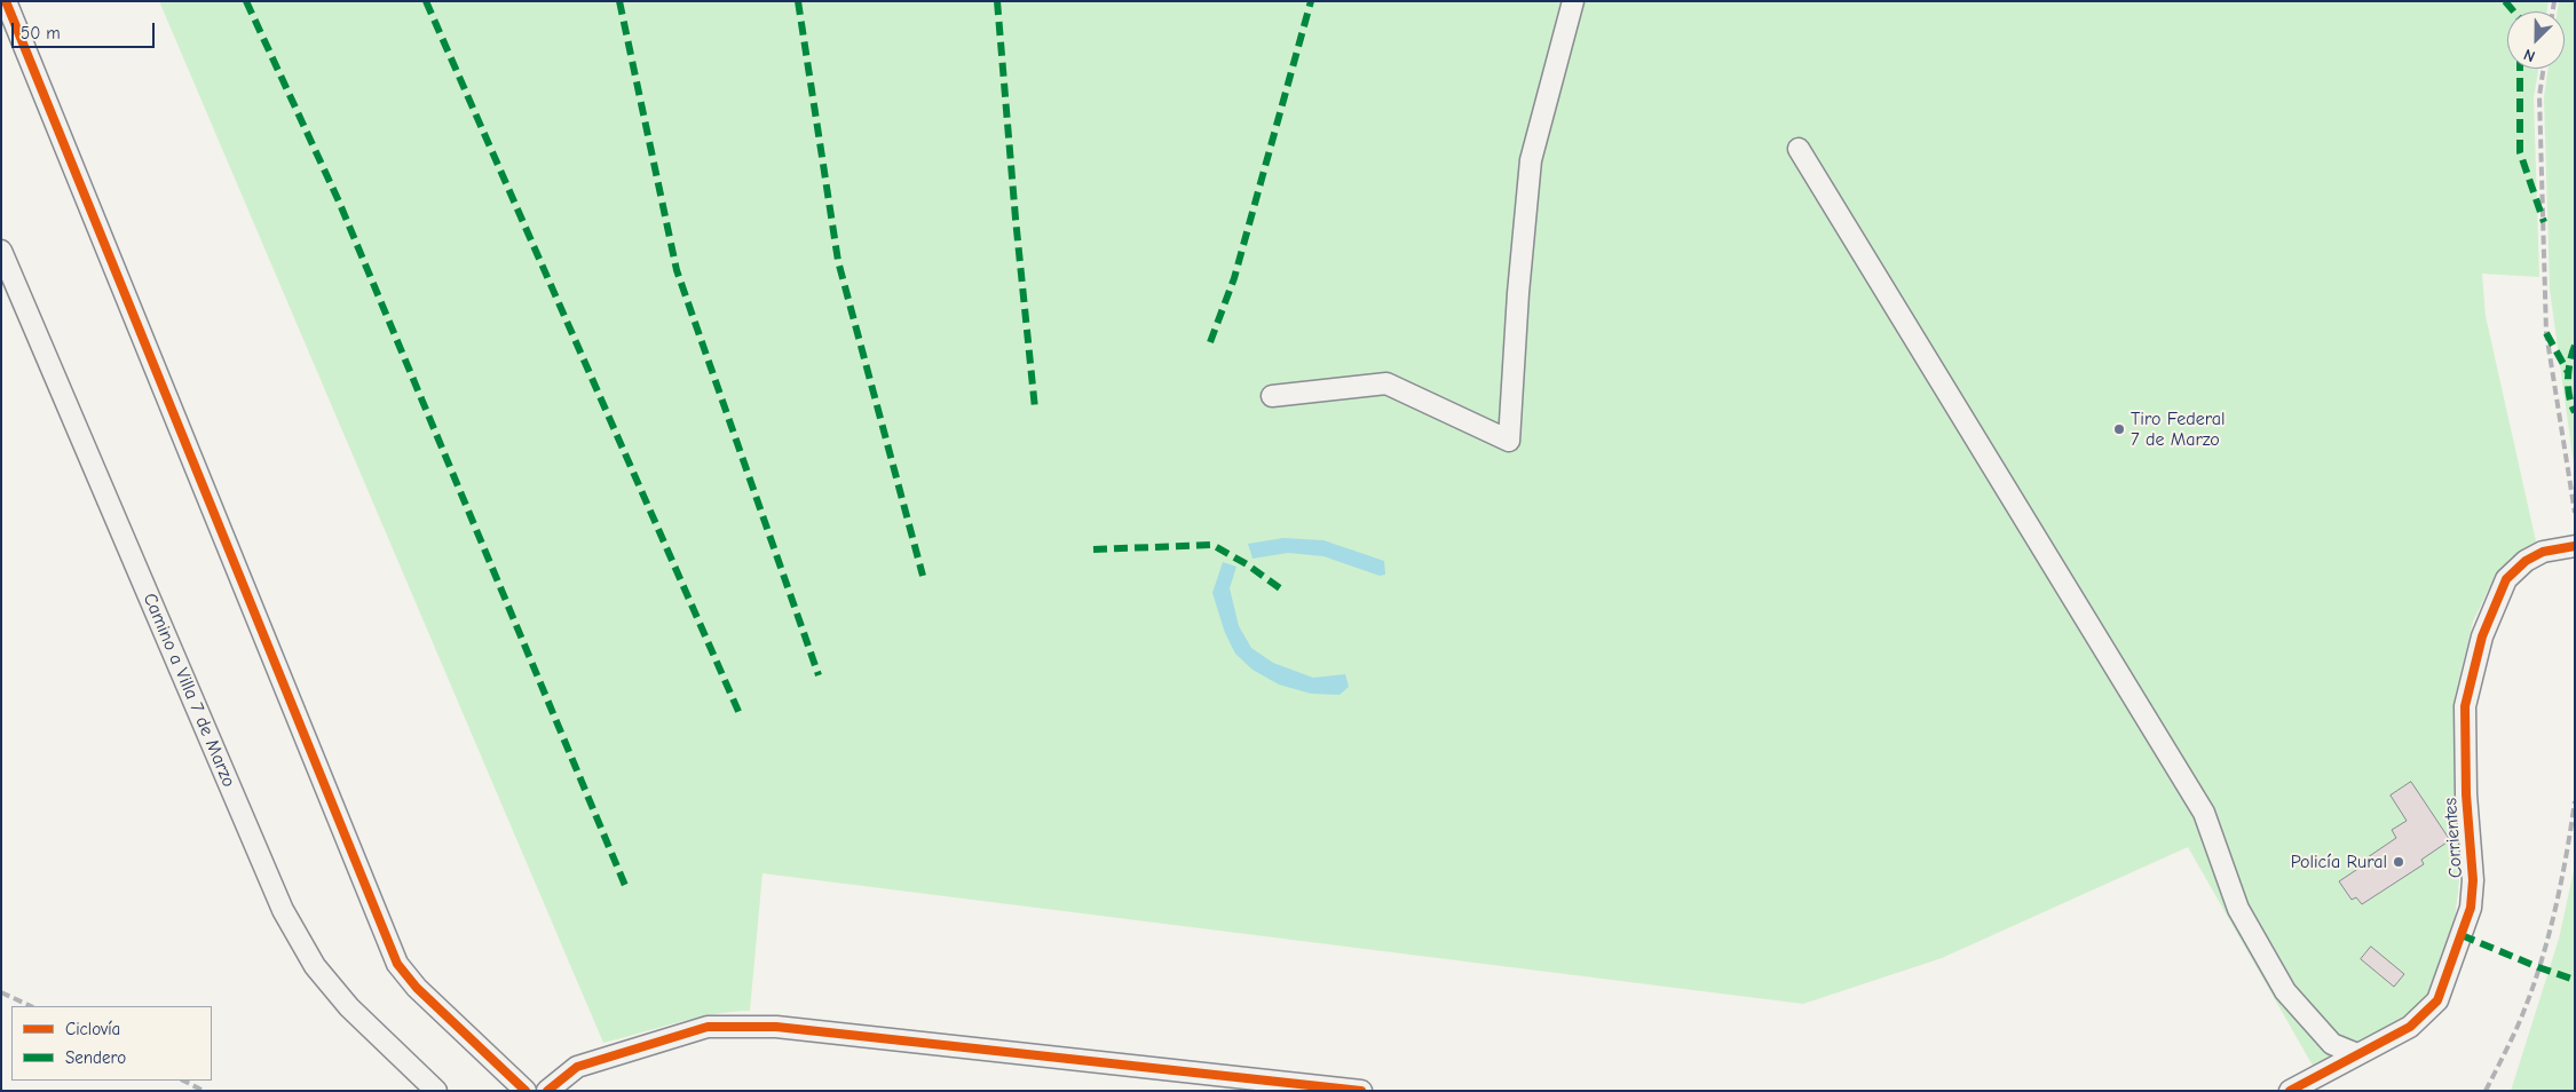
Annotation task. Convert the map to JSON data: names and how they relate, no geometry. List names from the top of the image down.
{
  "streets": {
    "street": ["Camino a Villa 7 de Marzo", "Corrientes"]
  },
  "places": ["Tiro Federal 7 de Marzo", "Policía Rural"],
  "legend": ["Ciclovía", "Sendero"],
  "scale_bar": "50 m",
  "north": "bottom left"
}
